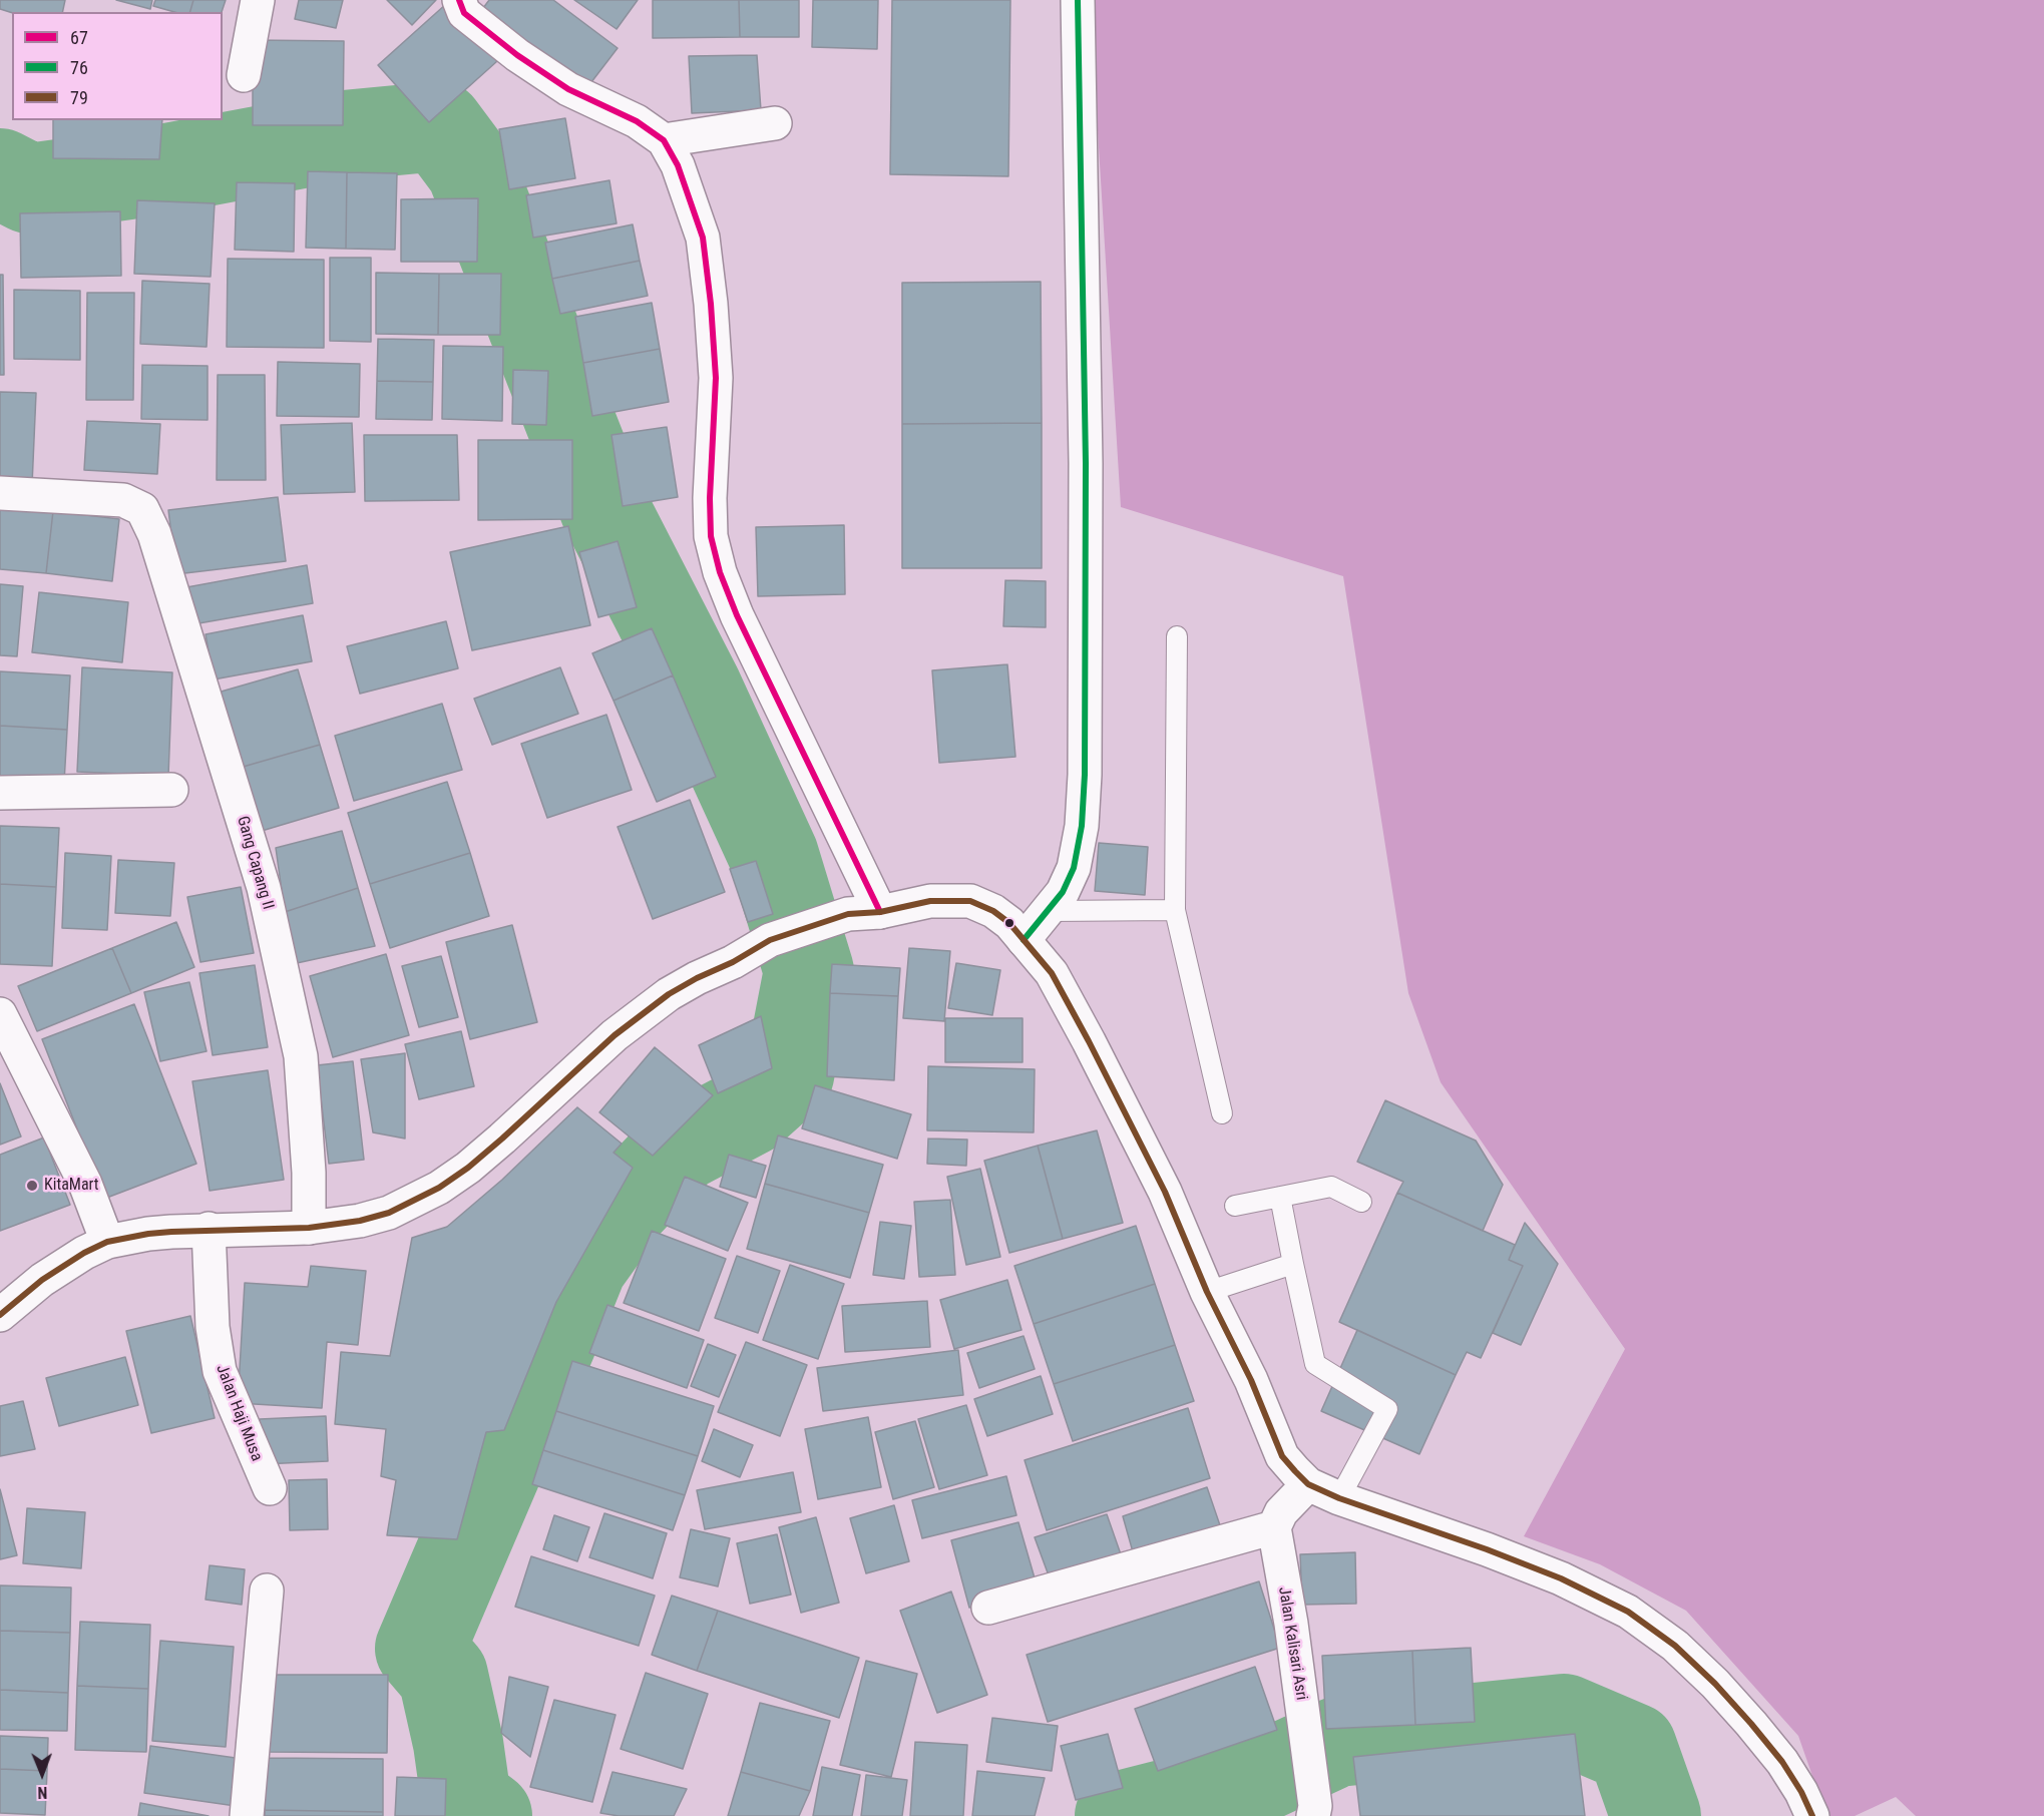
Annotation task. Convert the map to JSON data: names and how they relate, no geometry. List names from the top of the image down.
{
  "streets": {
    "street": ["Gang Capang II", "Jalan Haji Musa", "Jalan Kalisari Asri"]
  },
  "places": ["KitaMart"],
  "lines": ["transit line 67", "transit line 76", "transit line 79"],
  "legend": ["67", "76", "79"],
  "north": "bottom"
}
